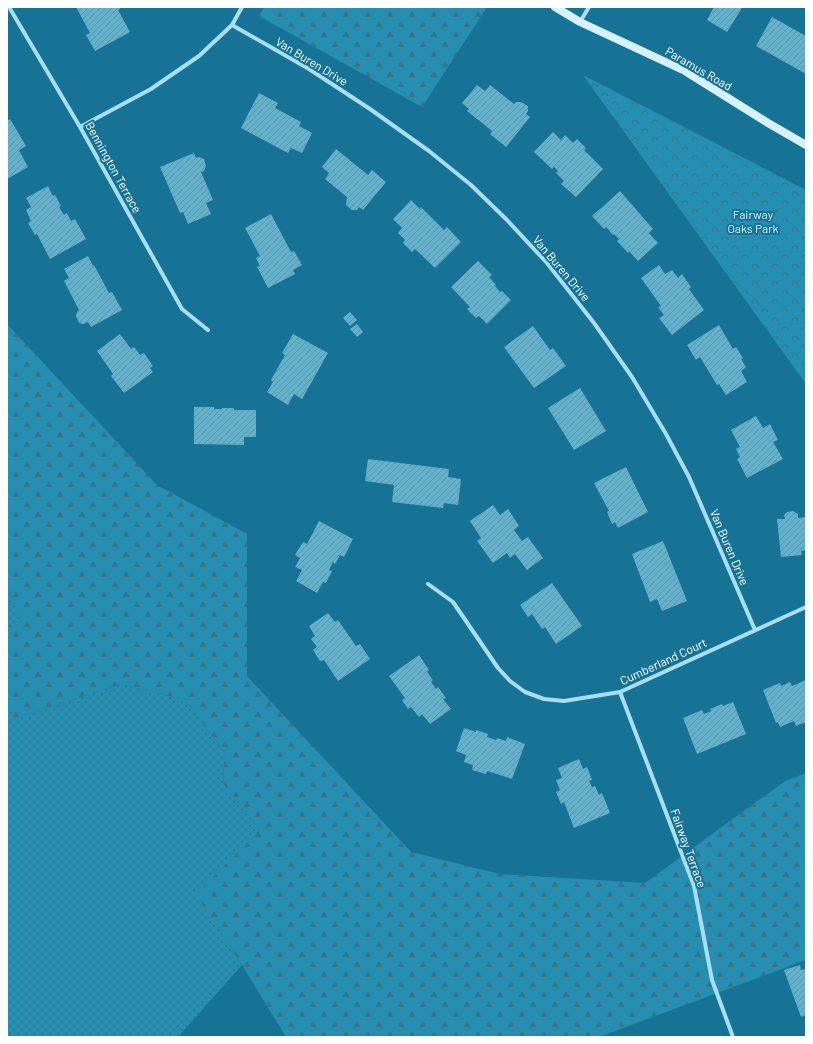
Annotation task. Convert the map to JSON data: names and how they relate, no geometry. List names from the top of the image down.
{
  "streets": {
    "main road": ["Paramus Road"],
    "street": [
      "Van Buren Drive",
      "Bennington Terrace",
      "Cumberland Court",
      "Fairway Terrace"
    ]
  },
  "crossings": [
    ["Van Buren Drive", "Cumberland Court"],
    ["Cumberland Court", "Fairway Terrace"]
  ],
  "parks": ["Fairway Oaks Park"]
}
